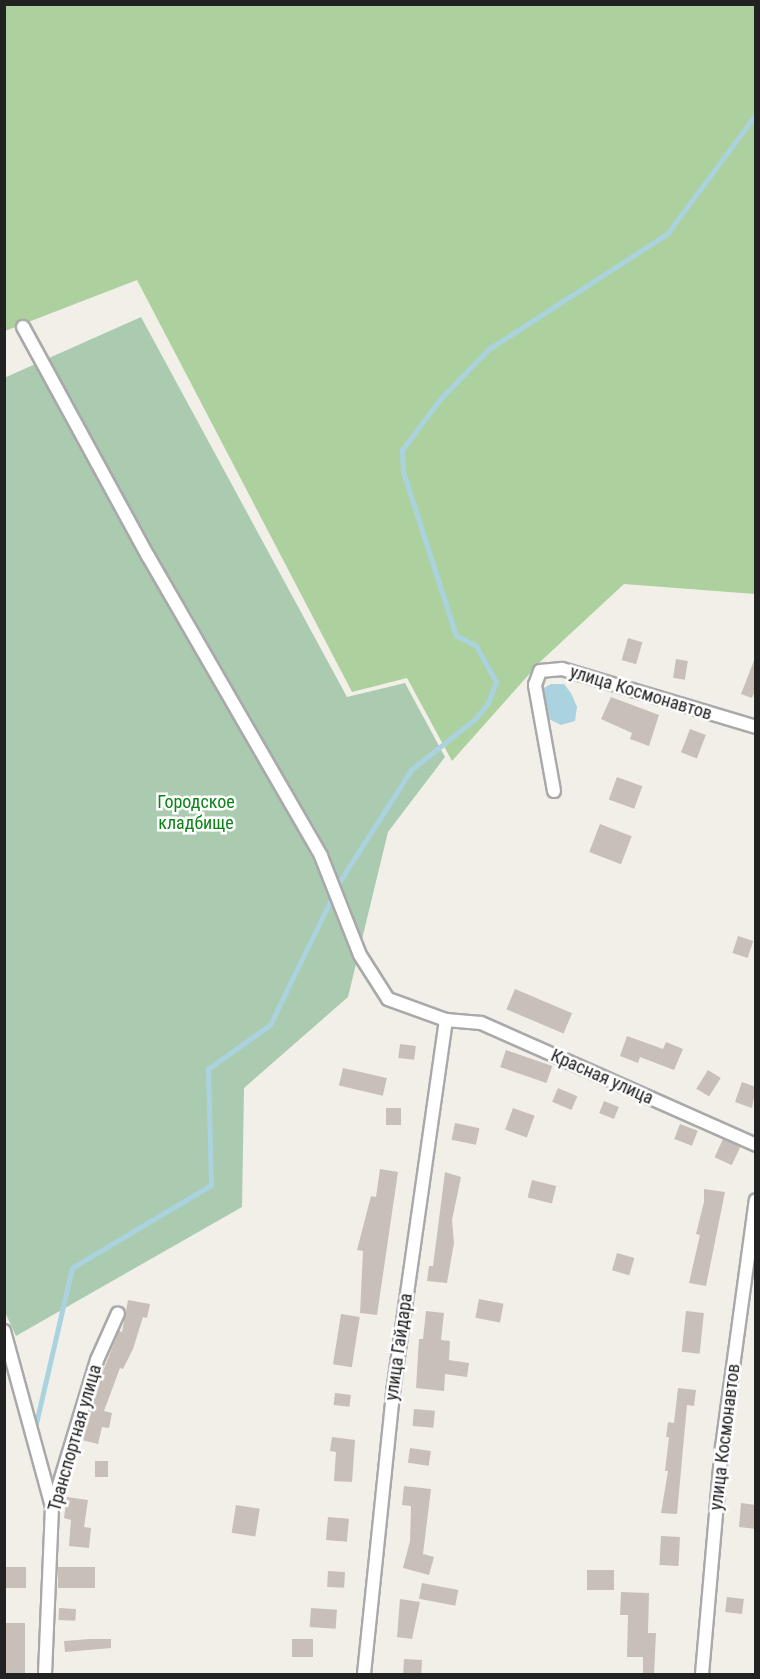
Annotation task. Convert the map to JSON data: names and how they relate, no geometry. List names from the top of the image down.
{
  "streets": {
    "street": [
      "улица Космонавтов",
      "Красная улица",
      "улица Гайдара",
      "Транспортная улица"
    ]
  },
  "crossings": [
    ["Красная улица", "улица Гайдара"]
  ],
  "parks": ["Городское кладбище"]
}
